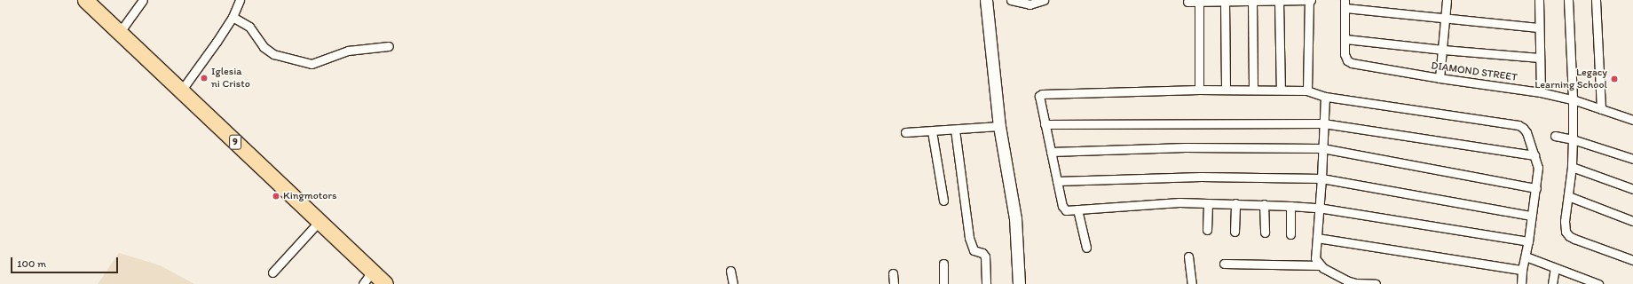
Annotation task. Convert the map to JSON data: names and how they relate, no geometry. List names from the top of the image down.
{
  "streets": {
    "highway": ["9"],
    "street": ["DIAMOND STREET"]
  },
  "places": ["Iglesia ni Cristo", "Legacy Learning School", "Kingmotors"],
  "scale_bar": "100 m"
}
